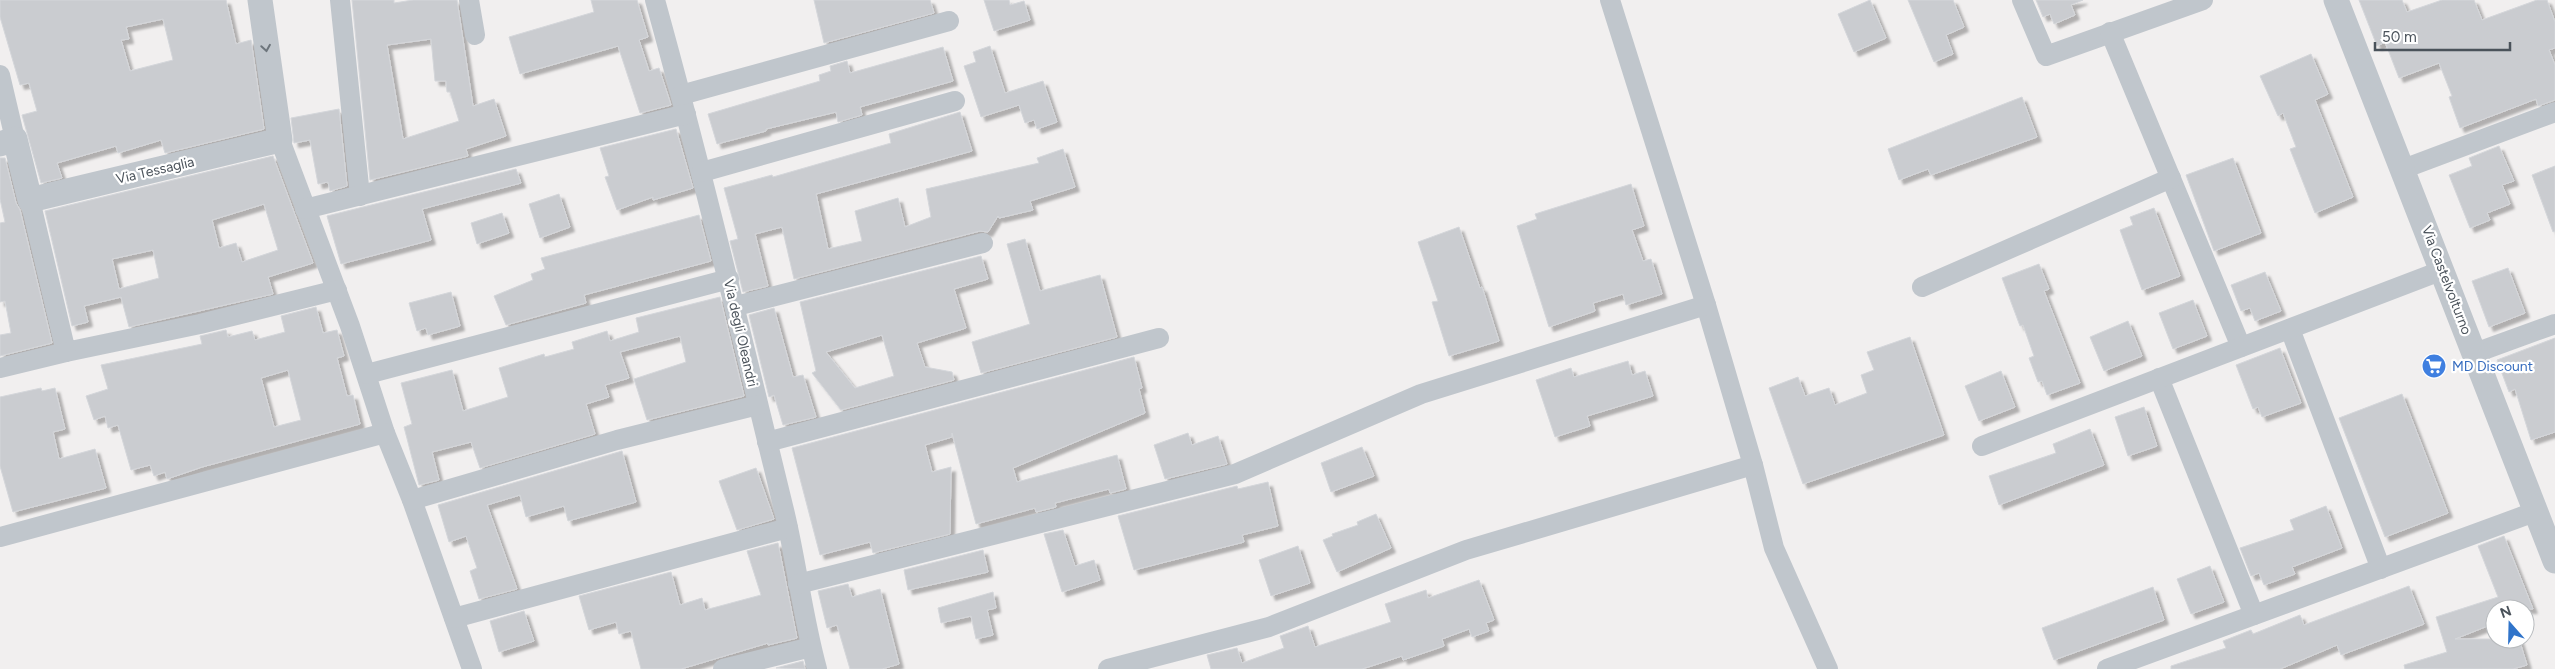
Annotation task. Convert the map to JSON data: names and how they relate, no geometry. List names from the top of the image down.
{
  "streets": {
    "street": ["Via Tessaglia", "Via Castelvolturno", "Via degli Oleandri"]
  },
  "places": {
    "supermarket": ["MD Discount"]
  },
  "scale_bar": "50 m",
  "north": "top"
}
